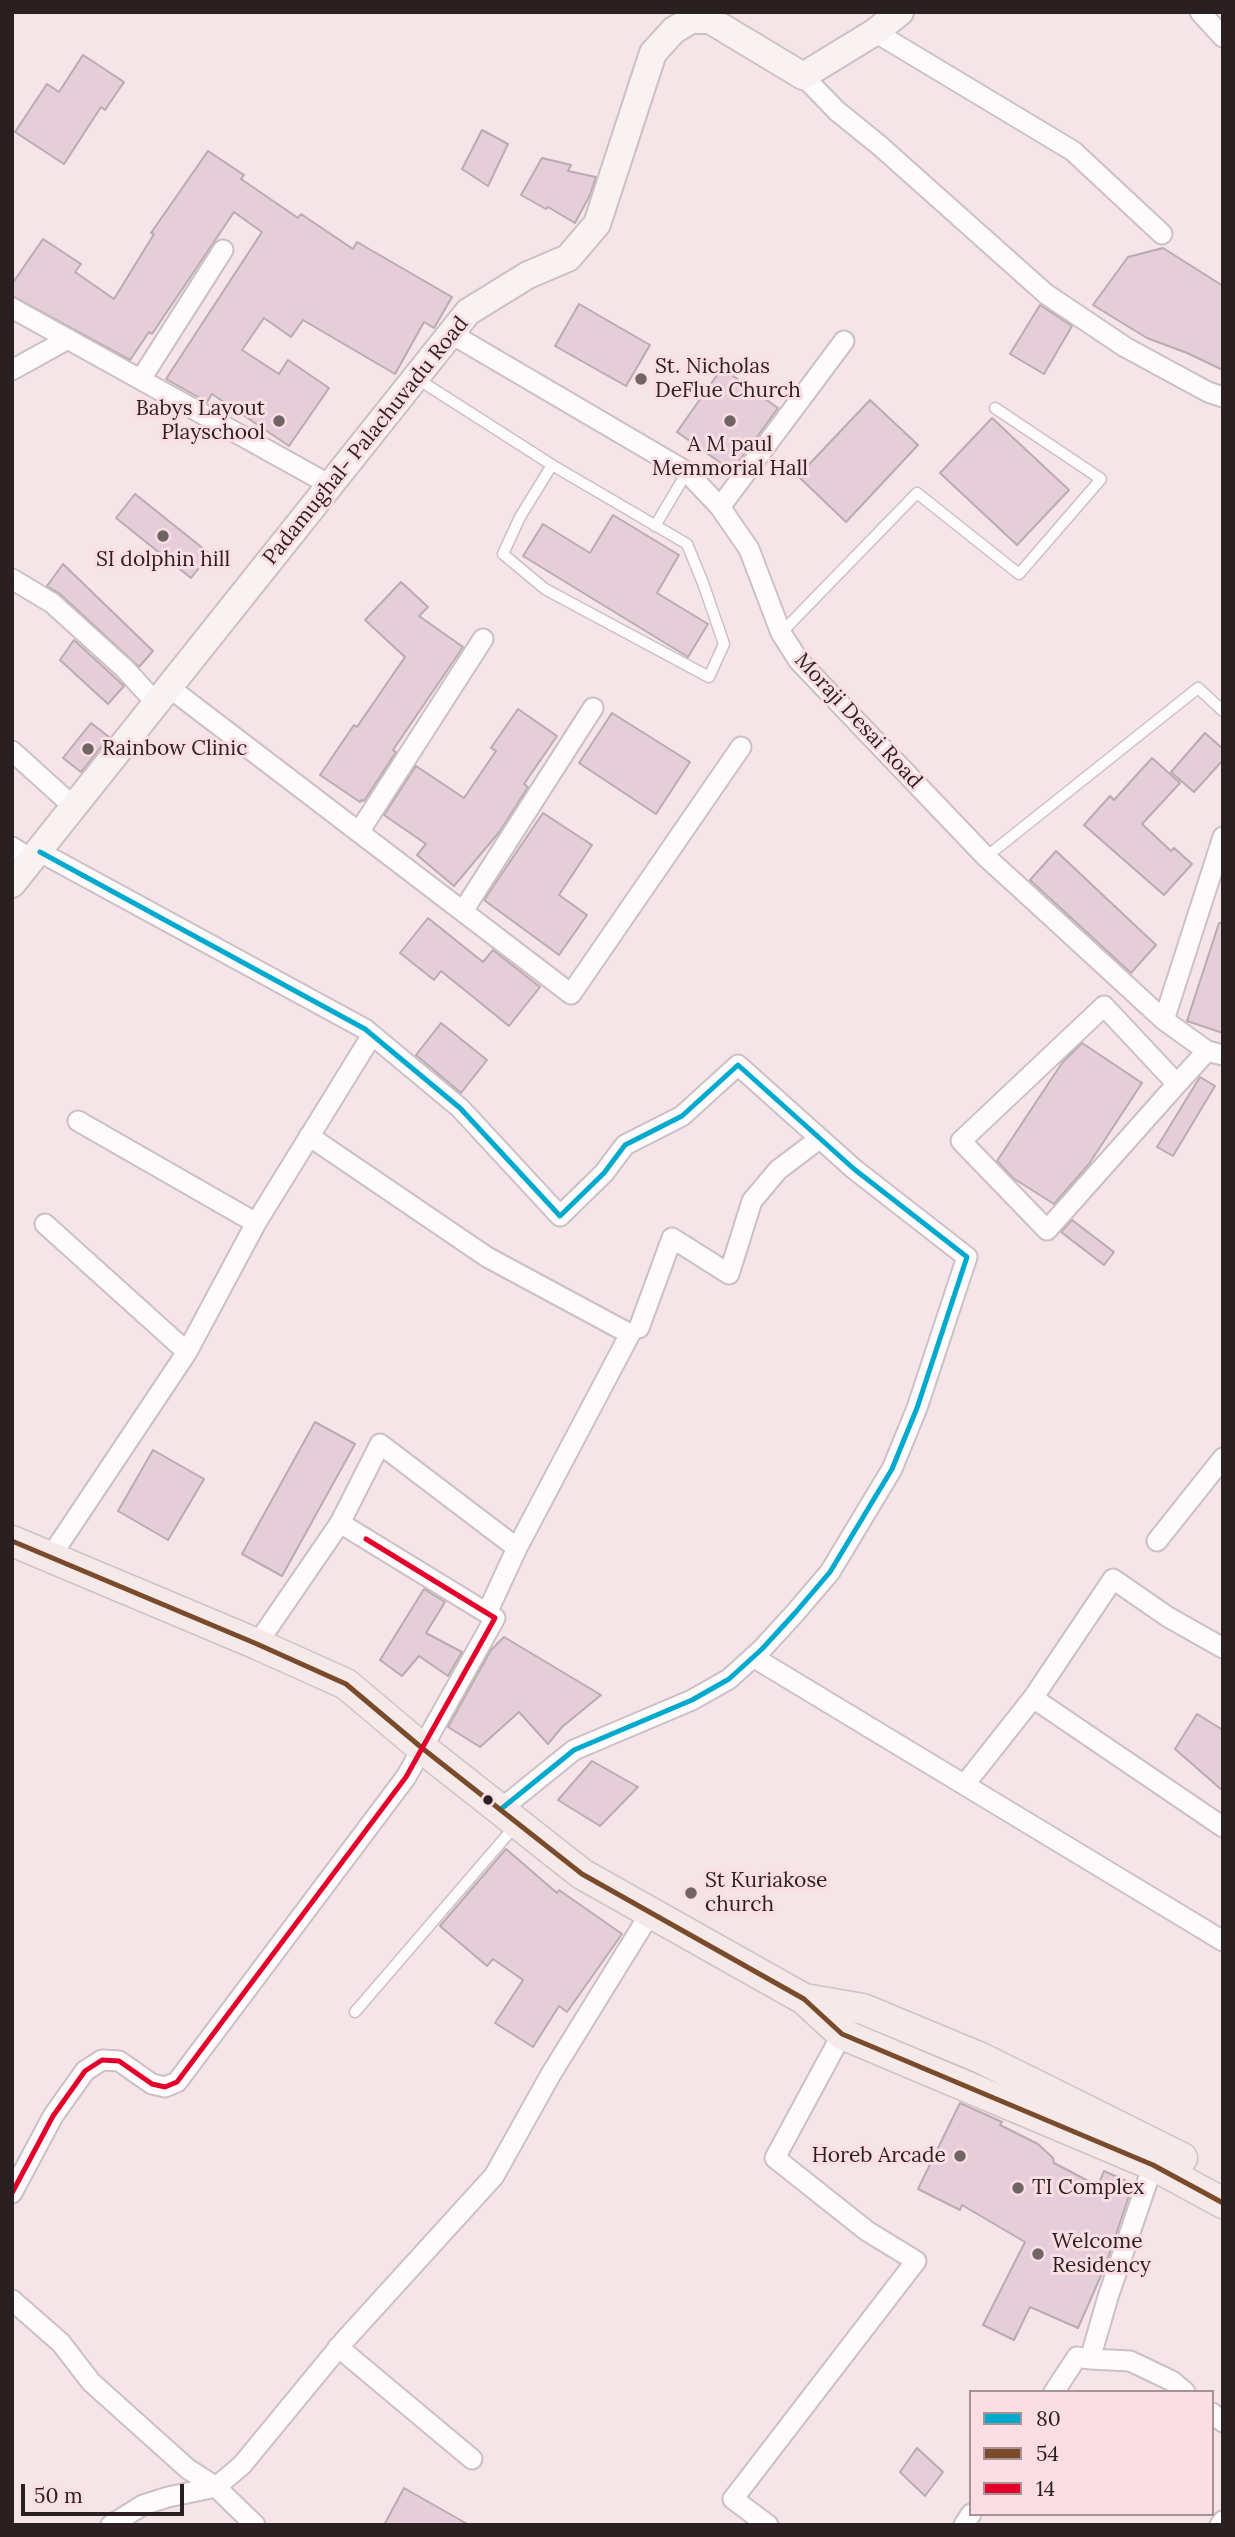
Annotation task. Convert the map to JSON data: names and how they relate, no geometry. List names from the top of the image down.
{
  "streets": {
    "main road": ["Padamughal- Palachuvadu Road"],
    "street": ["Moraji Desai Road"]
  },
  "crossings": [
    ["Padamughal- Palachuvadu Road", "Moraji Desai Road"]
  ],
  "places": [
    "St. Nicholas DeFlue Church",
    "Babys Layout Playschool",
    "A M paul Memmorial Hall",
    "SI dolphin hill",
    "Rainbow Clinic",
    "St Kuriakose church",
    "Horeb Arcade",
    "TI Complex",
    "Welcome Residency"
  ],
  "lines": ["transit line 80", "transit line 14", "transit line 54"],
  "legend": ["80", "54", "14"],
  "scale_bar": "50 m"
}
